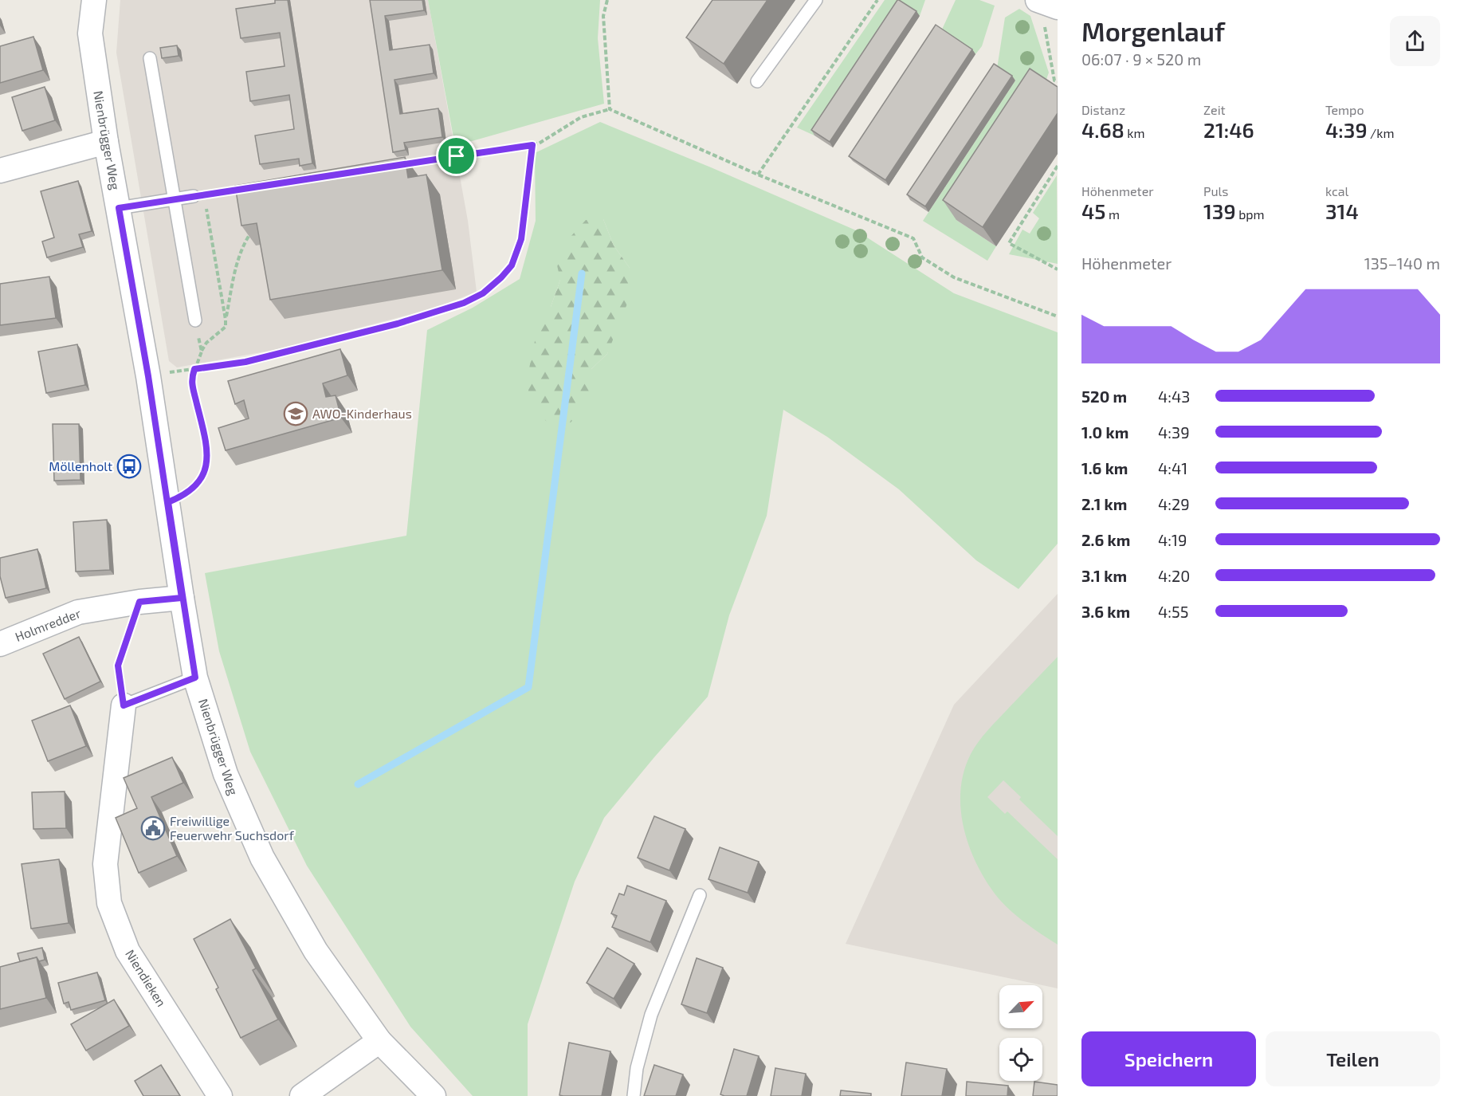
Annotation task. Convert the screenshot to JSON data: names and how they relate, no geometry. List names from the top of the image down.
{
  "streets": {
    "street": ["Nienbrügger Weg", "Holmredder", "Niendieken"]
  },
  "crossings": [
    ["Nienbrügger Weg", "Holmredder"]
  ],
  "places": {
    "school or university": ["AWO-Kinderhaus"],
    "bus stop": ["Möllenholt"],
    "public building": ["Freiwillige Feuerwehr Suchsdorf"]
  },
  "north": "top right",
  "page": {
    "heading": ["Morgenlauf", "06:07 · 9 × 520 m"],
    "stats": [
      ["Distanz", "4.68 km"],
      ["Zeit", "21:46"],
      ["Tempo", "4:39 /km"],
      ["Höhenmeter", "45 m"],
      ["Puls", "139 bpm"],
      ["kcal", "314"]
    ],
    "chart": ["Höhenmeter", "135–140 m"],
    "list": [
      {
        "name": "520 m",
        "note": "4:43"
      },
      {
        "name": "1.0 km",
        "note": "4:39"
      },
      {
        "name": "1.6 km",
        "note": "4:41"
      },
      {
        "name": "2.1 km",
        "note": "4:29"
      },
      {
        "name": "2.6 km",
        "note": "4:19"
      },
      {
        "name": "3.1 km",
        "note": "4:20"
      },
      {
        "name": "3.6 km",
        "note": "4:55"
      }
    ],
    "buttons": ["Speichern", "Teilen"]
  }
}
